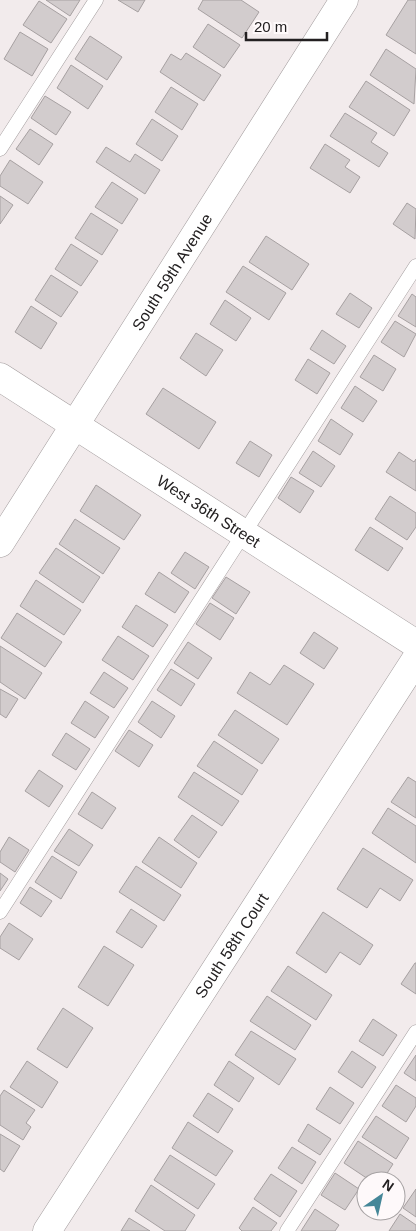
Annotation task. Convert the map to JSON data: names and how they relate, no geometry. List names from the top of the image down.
{
  "streets": {
    "street": ["South 59th Avenue", "West 36th Street", "South 58th Court"]
  },
  "crossings": [
    ["South 59th Avenue", "West 36th Street"]
  ],
  "scale_bar": "20 m",
  "north": "top right"
}
